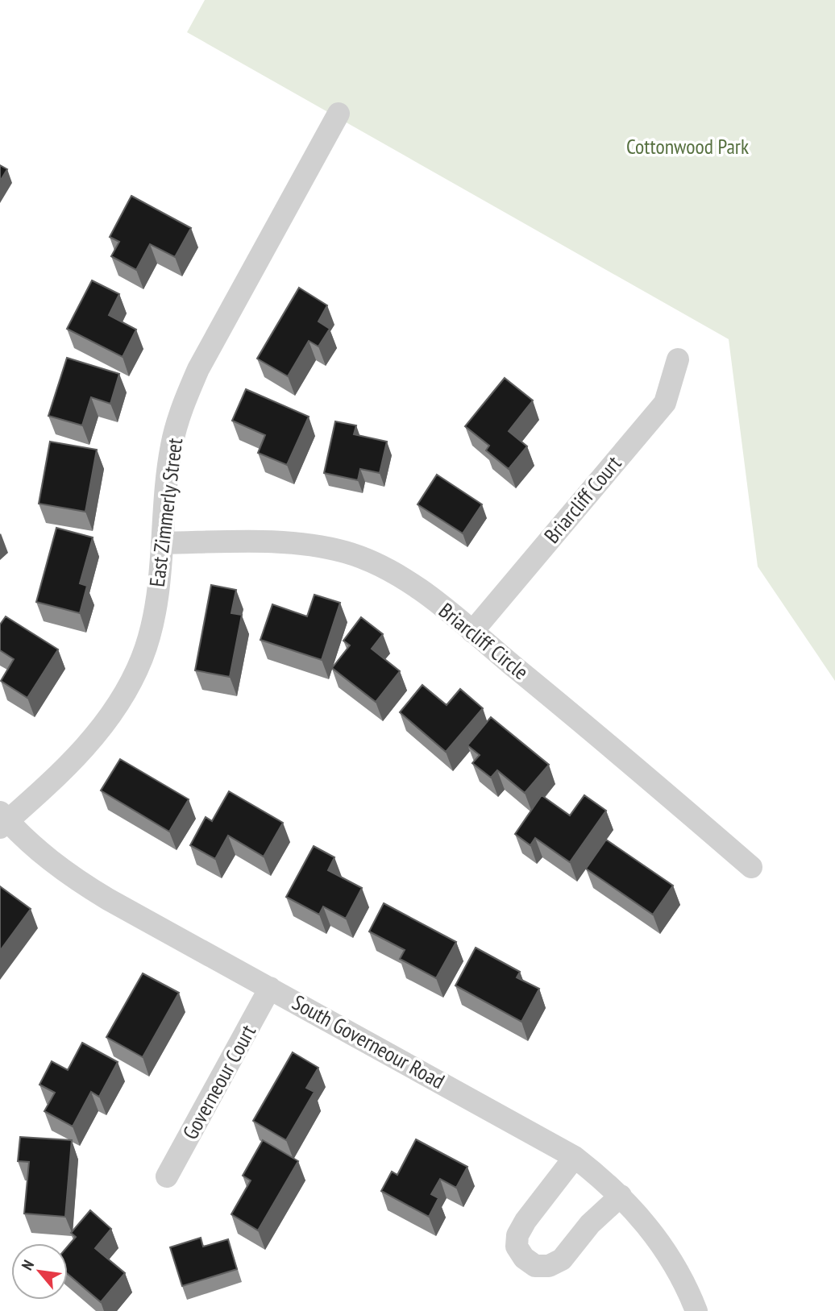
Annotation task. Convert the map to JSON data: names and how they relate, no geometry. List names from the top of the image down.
{
  "streets": {
    "street": [
      "Briarcliff Court",
      "East Zimmerly Street",
      "Briarcliff Circle",
      "South Governeour Road",
      "Governeour Court"
    ]
  },
  "crossings": [
    ["Briarcliff Court", "Briarcliff Circle"],
    ["East Zimmerly Street", "Briarcliff Circle"],
    ["East Zimmerly Street", "South Governeour Road"],
    ["South Governeour Road", "Governeour Court"]
  ],
  "parks": ["Cottonwood Park"],
  "north": "top left"
}
